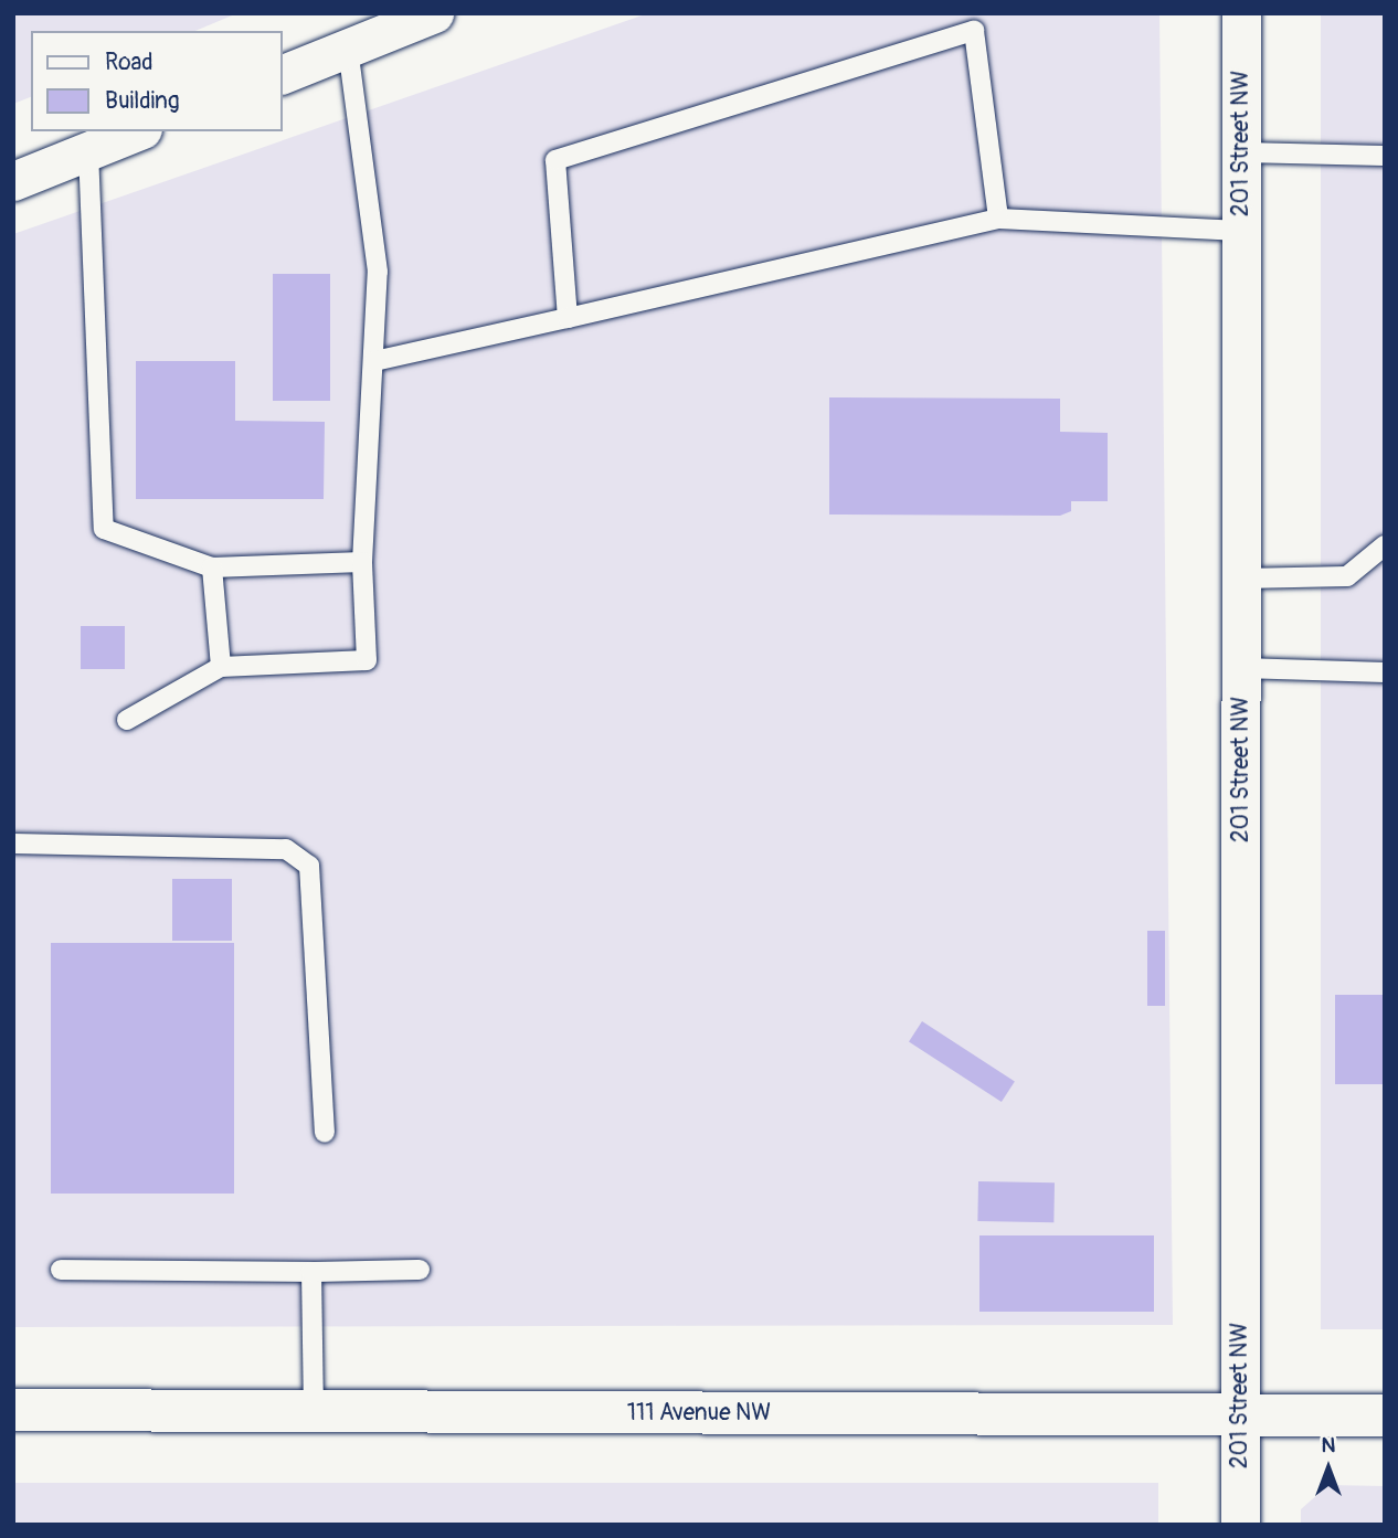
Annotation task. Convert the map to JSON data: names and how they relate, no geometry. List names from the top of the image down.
{
  "streets": {
    "street": ["201 Street NW", "111 Avenue NW"]
  },
  "crossings": [
    ["201 Street NW", "111 Avenue NW"]
  ],
  "legend": ["Road", "Building"],
  "north": "top"
}
